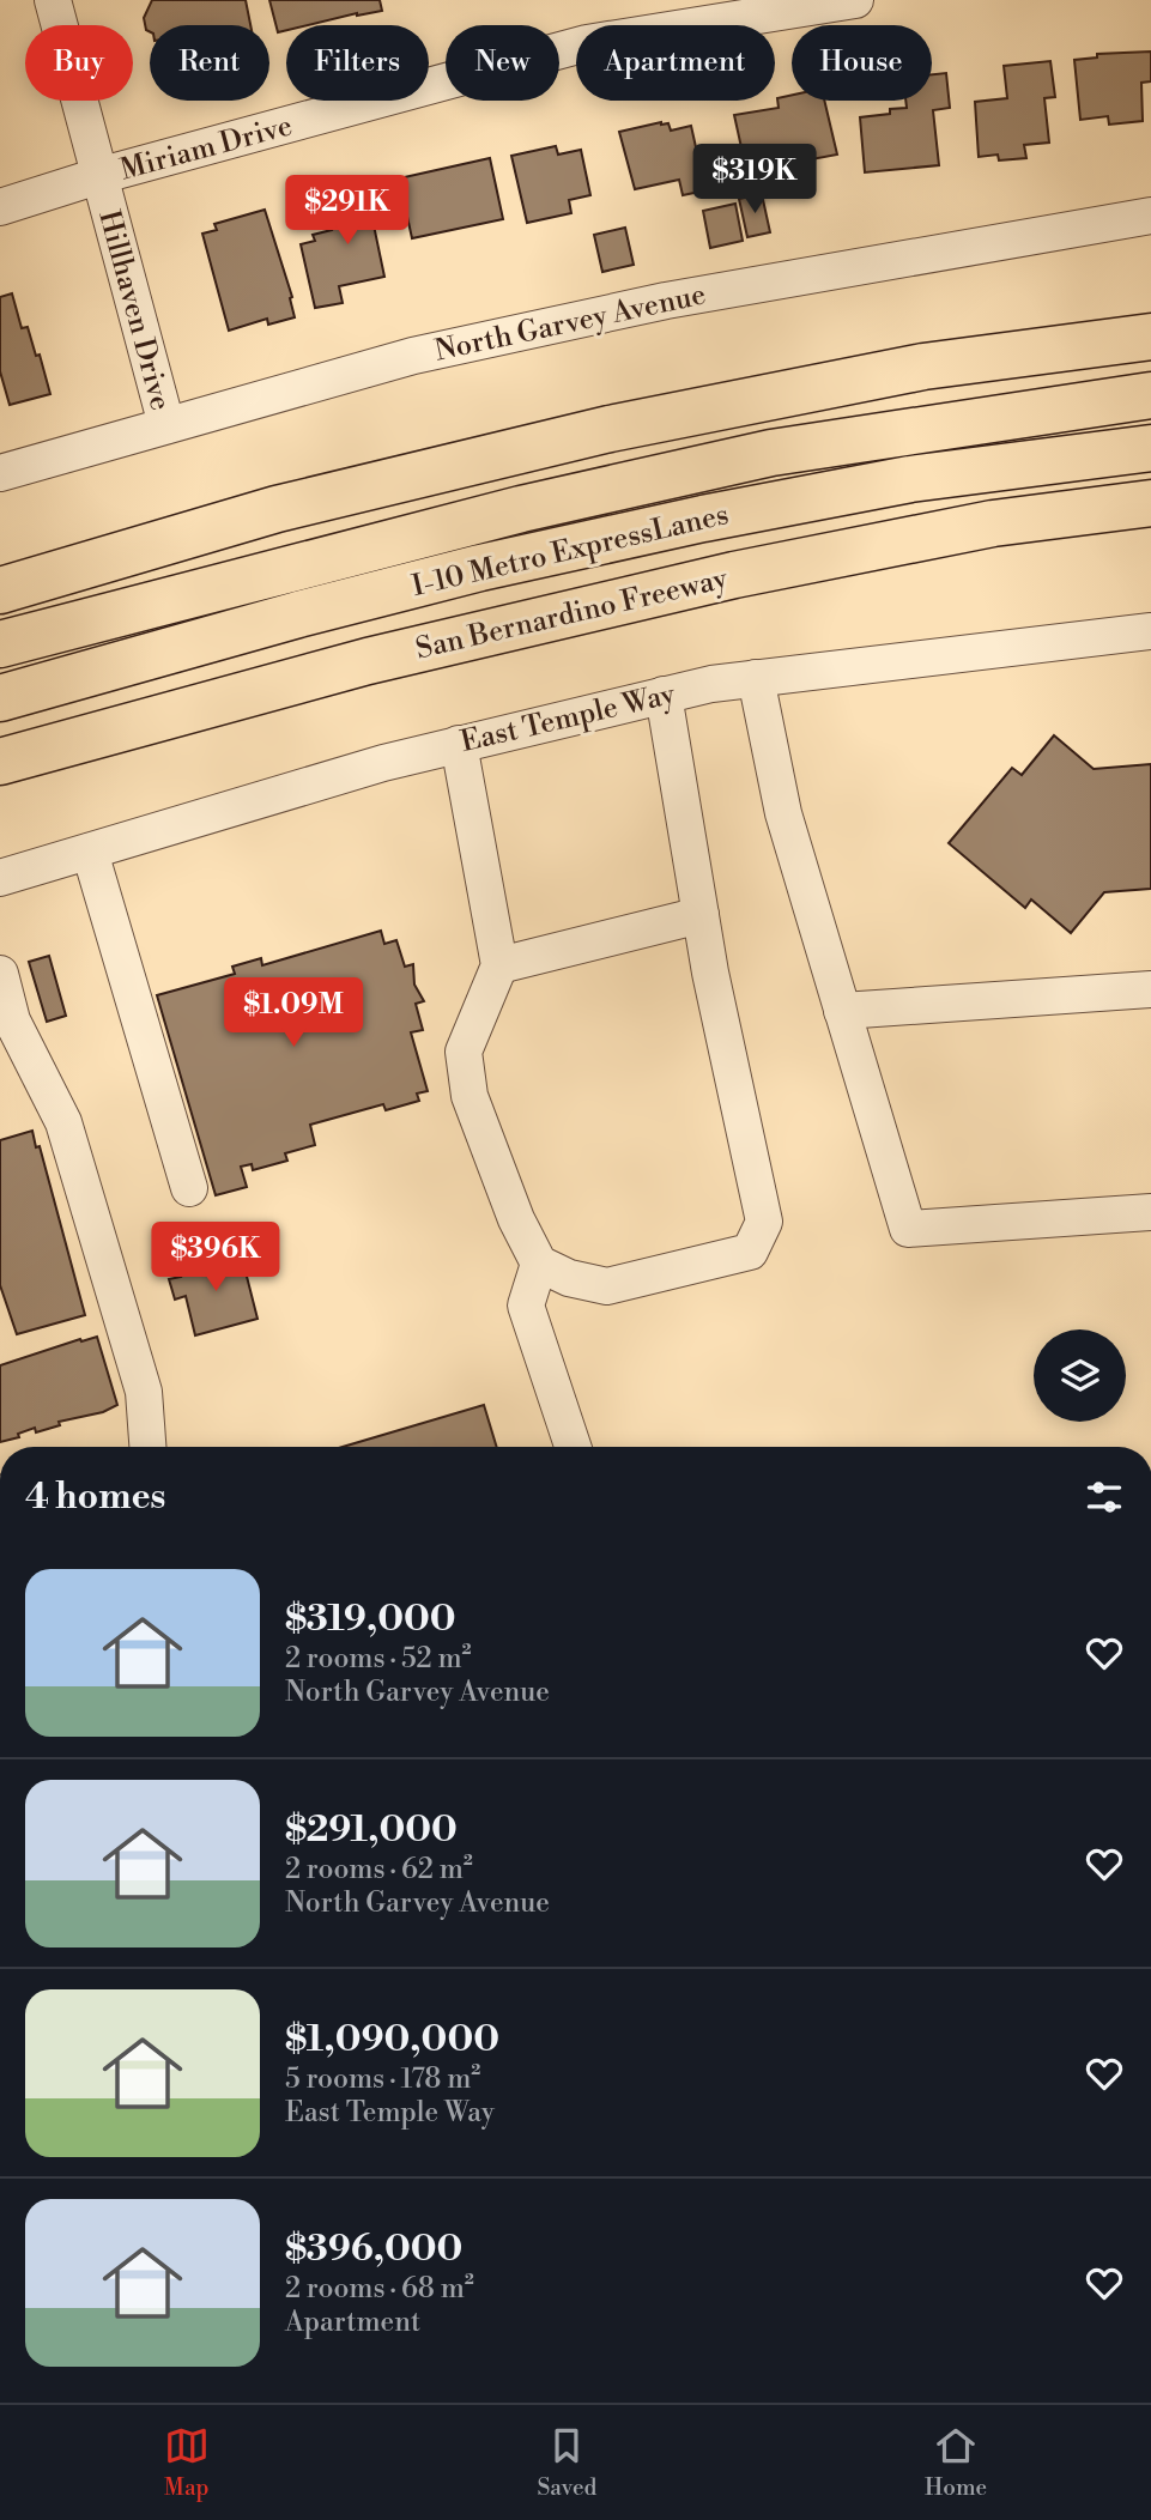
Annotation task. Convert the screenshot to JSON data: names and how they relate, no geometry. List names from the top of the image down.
{
  "streets": {
    "highway": ["I-10 Metro ExpressLanes", "San Bernardino Freeway"],
    "street": [
      "Miriam Drive",
      "Hillhaven Drive",
      "North Garvey Avenue",
      "East Temple Way"
    ]
  },
  "crossings": [
    ["Miriam Drive", "Hillhaven Drive"],
    ["Hillhaven Drive", "North Garvey Avenue"]
  ],
  "page": {
    "chip": [
      "Buy",
      "Rent",
      "Filters",
      "New",
      "Apartment",
      "House"
    ],
    "price": [
      "$319K",
      "$291K",
      "$1.09M",
      "$396K"
    ],
    "heading": "4 homes",
    "list": [
      {
        "name": "$319,000",
        "note": "2 rooms · 52 m² · North Garvey Avenue"
      },
      {
        "name": "$291,000",
        "note": "2 rooms · 62 m² · North Garvey Avenue"
      },
      {
        "name": "$1,090,000",
        "note": "5 rooms · 178 m² · East Temple Way"
      },
      {
        "name": "$396,000",
        "note": "2 rooms · 68 m² · Apartment"
      }
    ],
    "tabs": ["Map", "Saved", "Home"]
  }
}
